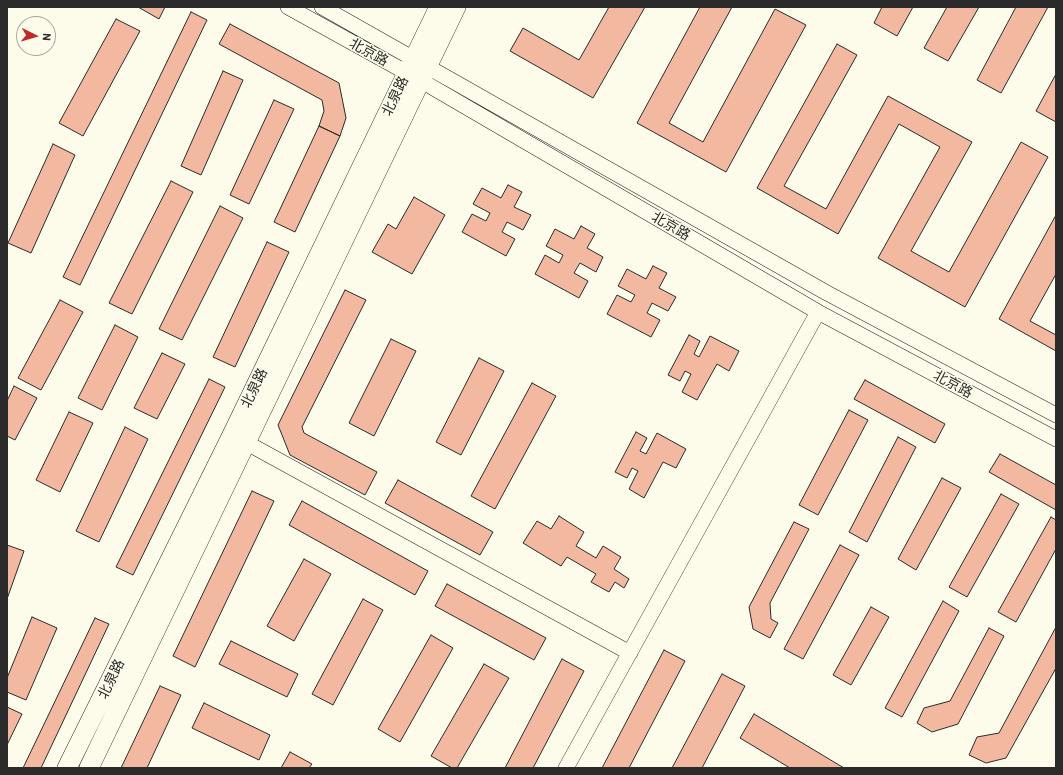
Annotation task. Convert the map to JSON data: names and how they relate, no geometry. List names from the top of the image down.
{
  "streets": {
    "main road": ["北泉路"],
    "street": ["北京路"]
  },
  "crossings": [
    ["北京路", "北泉路"]
  ],
  "north": "right"
}
